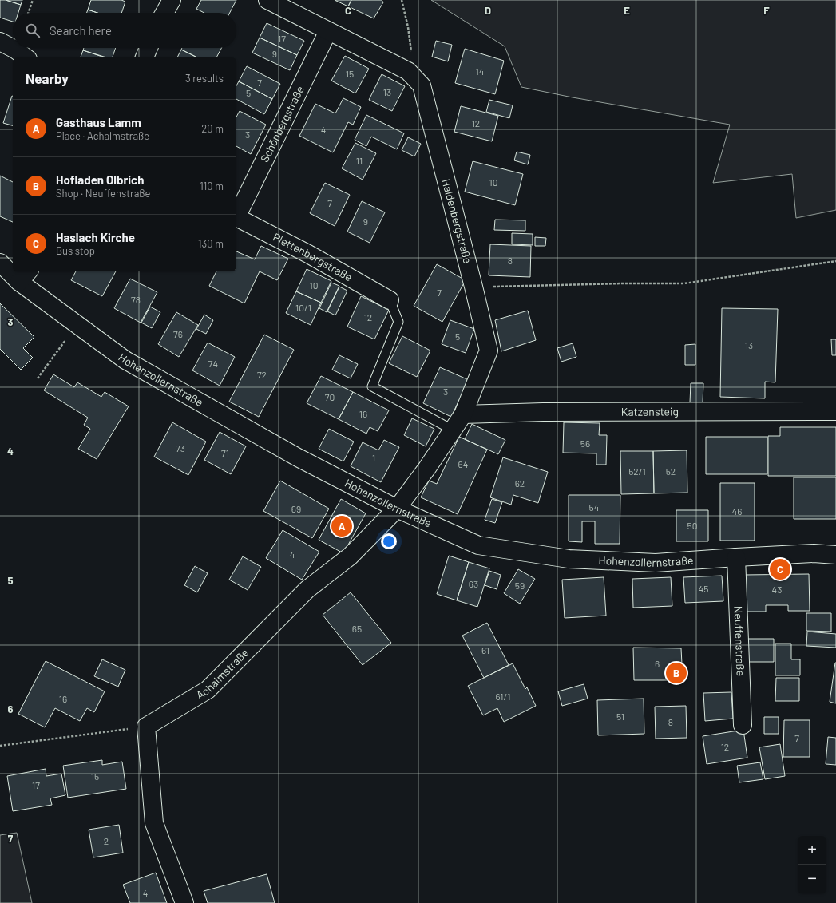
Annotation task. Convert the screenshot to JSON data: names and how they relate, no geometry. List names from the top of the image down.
{
  "streets": {
    "street": [
      "Schönbergstraße",
      "Haldenbergstraße",
      "Plettenbergstraße",
      "Hohenzollernstraße",
      "Katzensteig",
      "Neuffenstraße",
      "Achalmstraße"
    ]
  },
  "crossings": [
    ["Schönbergstraße", "Haldenbergstraße"],
    ["Haldenbergstraße", "Hohenzollernstraße"],
    ["Haldenbergstraße", "Katzensteig"],
    ["Haldenbergstraße", "Achalmstraße"],
    ["Hohenzollernstraße", "Neuffenstraße"],
    ["Hohenzollernstraße", "Achalmstraße"]
  ],
  "house_numbers": [
    "17",
    "9",
    "14",
    "15",
    "7",
    "13",
    "5",
    "12",
    "4",
    "3",
    "11",
    "10",
    "7",
    "9",
    "8",
    "10",
    "7",
    "78",
    "10/1",
    "12",
    "76",
    "5",
    "13",
    "74",
    "72",
    "3",
    "70",
    "16",
    "56",
    "73",
    "71",
    "1",
    "64",
    "52/1",
    "52",
    "62",
    "54",
    "69",
    "46",
    "50",
    "4",
    "63",
    "59",
    "45",
    "43",
    "65",
    "61",
    "6",
    "61/1",
    "16",
    "51",
    "8",
    "7",
    "12",
    "15",
    "17",
    "2",
    "4"
  ],
  "page": {
    "search": "Search here",
    "heading": ["Nearby", "3 results"],
    "list": [
      {
        "mark": "A",
        "name": "Gasthaus Lamm",
        "note": "Place · Achalmstraße",
        "value": "20 m"
      },
      {
        "mark": "B",
        "name": "Hofladen Olbrich",
        "note": "Shop · Neuffenstraße",
        "value": "110 m"
      },
      {
        "mark": "C",
        "name": "Haslach Kirche",
        "note": "Bus stop",
        "value": "130 m"
      }
    ],
    "pins": ["A", "C", "B"],
    "map_buttons": ["+", "−"]
  },
  "grid": {
    "columns": [
      "C",
      "D",
      "E",
      "F"
    ],
    "rows": [
      "3",
      "4",
      "5",
      "6",
      "7"
    ]
  }
}
